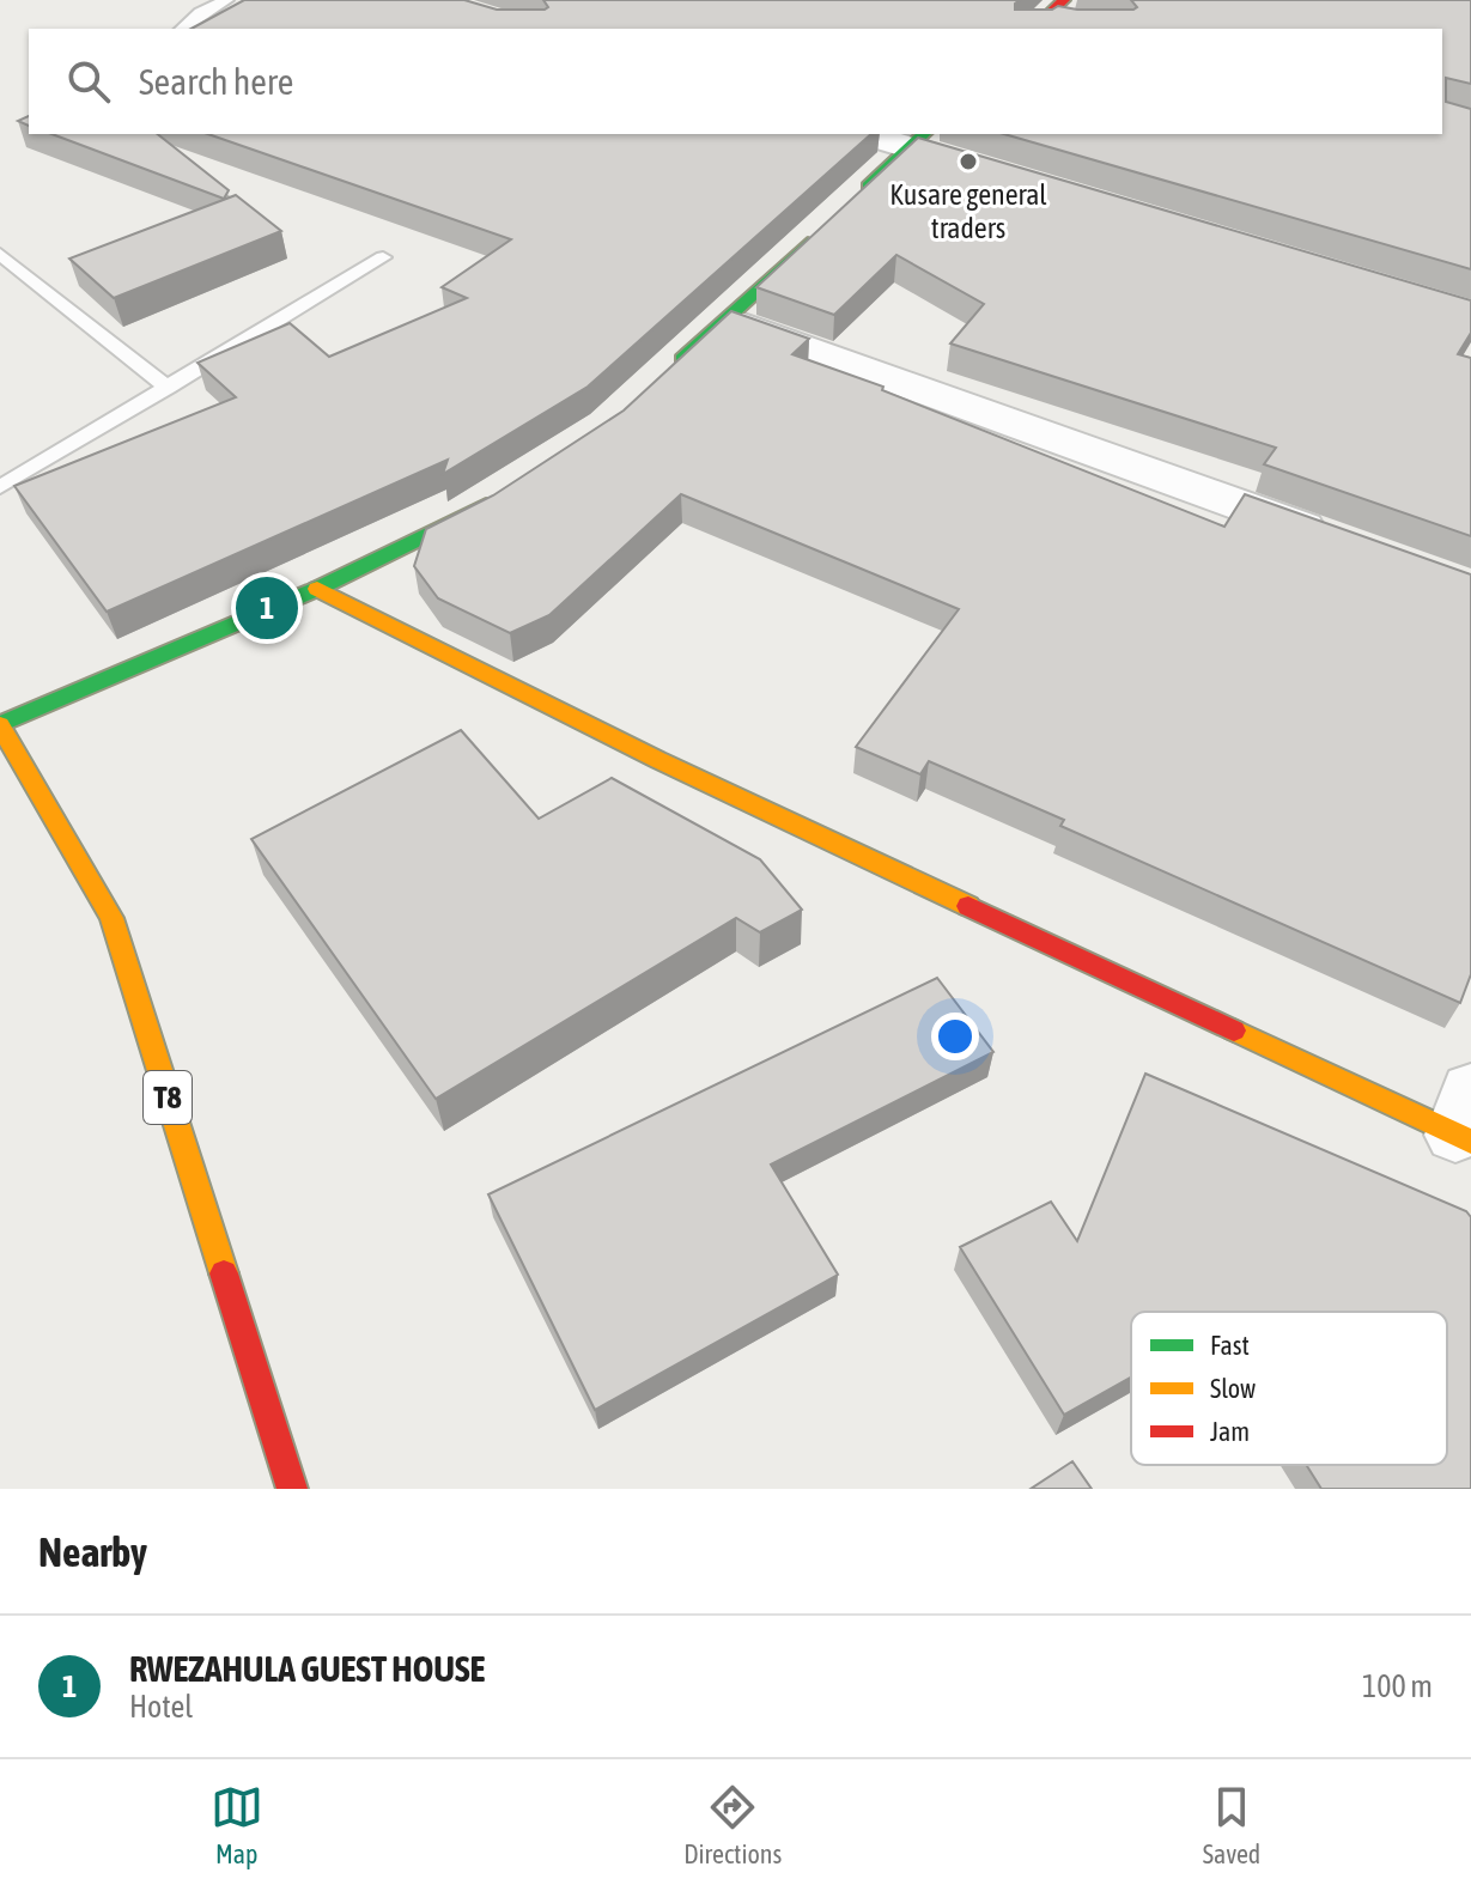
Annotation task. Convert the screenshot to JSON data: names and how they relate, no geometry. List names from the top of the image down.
{
  "streets": {
    "main road": ["T8"]
  },
  "places": ["Kusare general traders"],
  "legend": ["Fast", "Slow", "Jam"],
  "page": {
    "search": "Search here",
    "pins": "1",
    "heading": "Nearby",
    "list": [
      {
        "mark": "1",
        "name": "RWEZAHULA GUEST HOUSE",
        "note": "Hotel",
        "value": "100 m"
      }
    ],
    "nav": ["Map", "Directions", "Saved"]
  }
}
